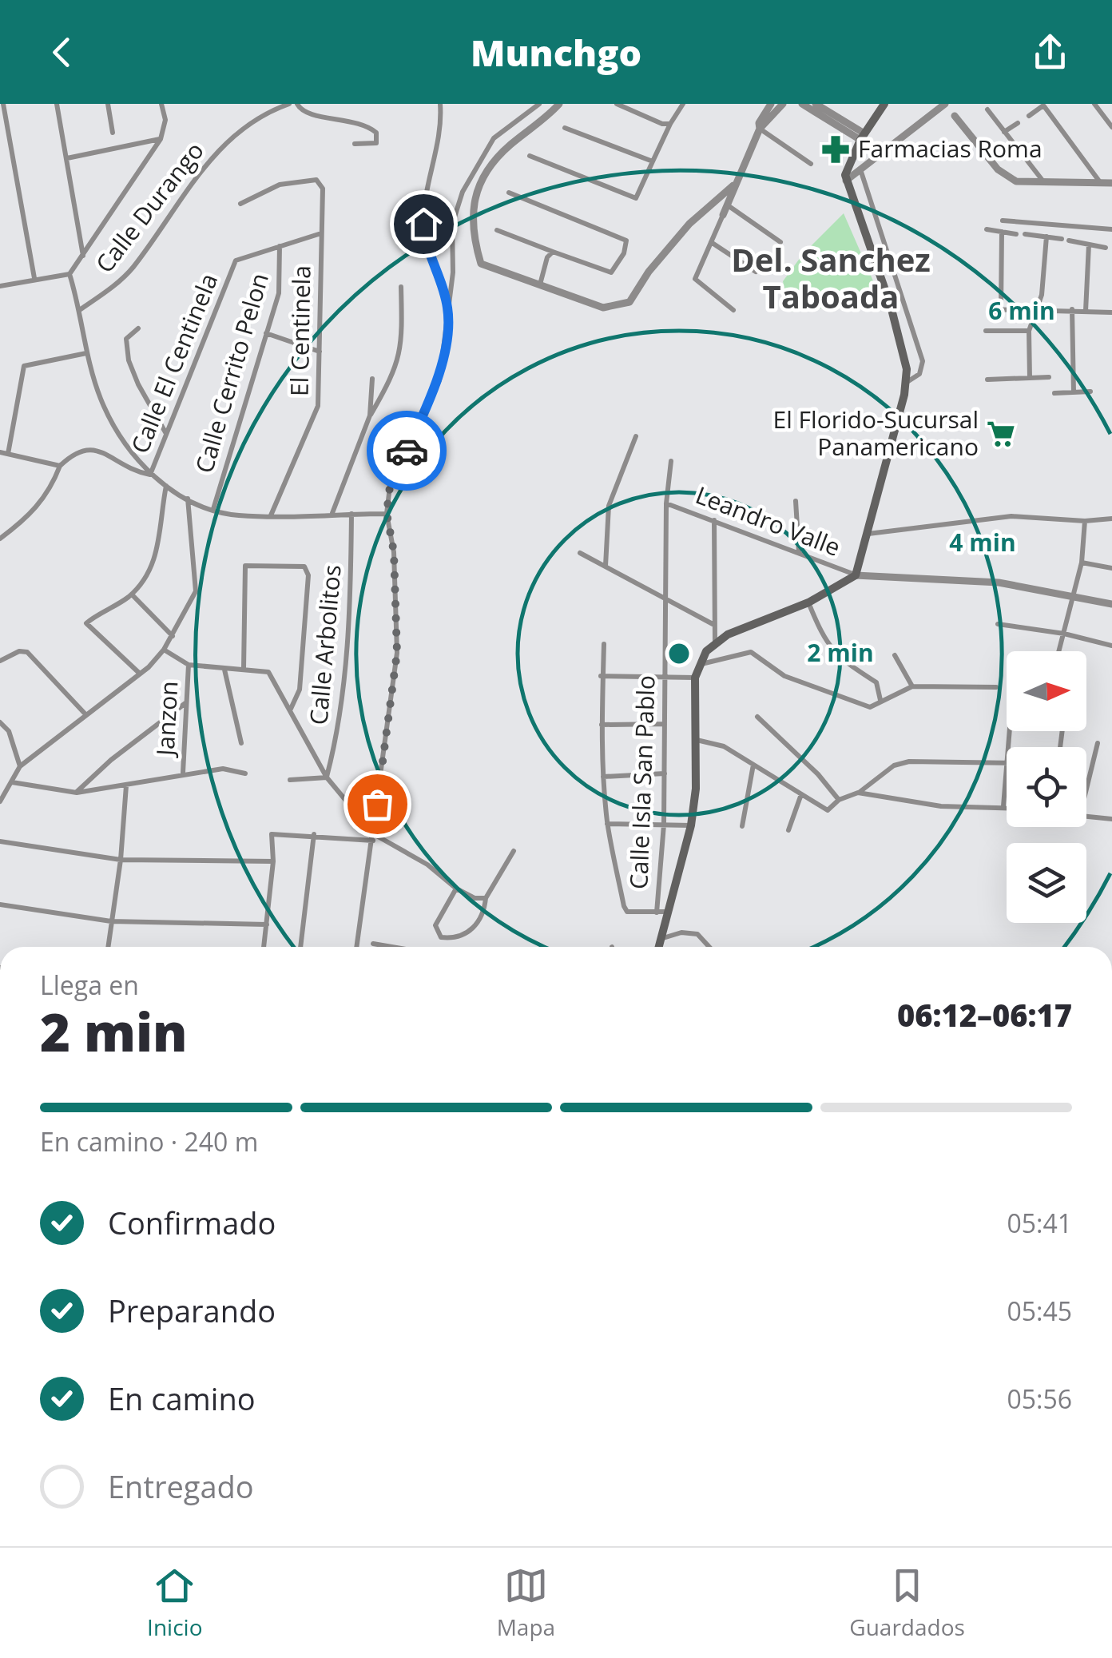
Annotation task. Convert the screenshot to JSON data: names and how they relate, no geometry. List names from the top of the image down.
{
  "streets": {
    "street": [
      "Calle Durango",
      "El Centinela",
      "Calle El Centinela",
      "Calle Cerrito Pelon",
      "Leandro Valle",
      "Calle Arbolitos",
      "Janzon",
      "Calle Isla San Pablo"
    ]
  },
  "crossings": [
    ["El Centinela", "Calle El Centinela"],
    ["Calle El Centinela", "Calle Cerrito Pelon"],
    ["Leandro Valle", "Calle Isla San Pablo"],
    ["Calle Arbolitos", "Janzon"]
  ],
  "districts": ["Del. Sanchez Taboada"],
  "places": {
    "pharmacy": ["Farmacias Roma"],
    "supermarket": ["El Florido-Sucursal Panamericano"]
  },
  "north": "right",
  "page": {
    "header": "Munchgo",
    "heading": ["2 min", "Llega en", "06:12–06:17"],
    "bar": "En camino · 240 m",
    "list": [
      ["Confirmado", "05:41"],
      ["Preparando", "05:45"],
      ["En camino", "05:56"],
      "Entregado"
    ],
    "tabs": ["Inicio", "Mapa", "Guardados"]
  },
  "rings": ["6 min", "4 min", "2 min"]
}
